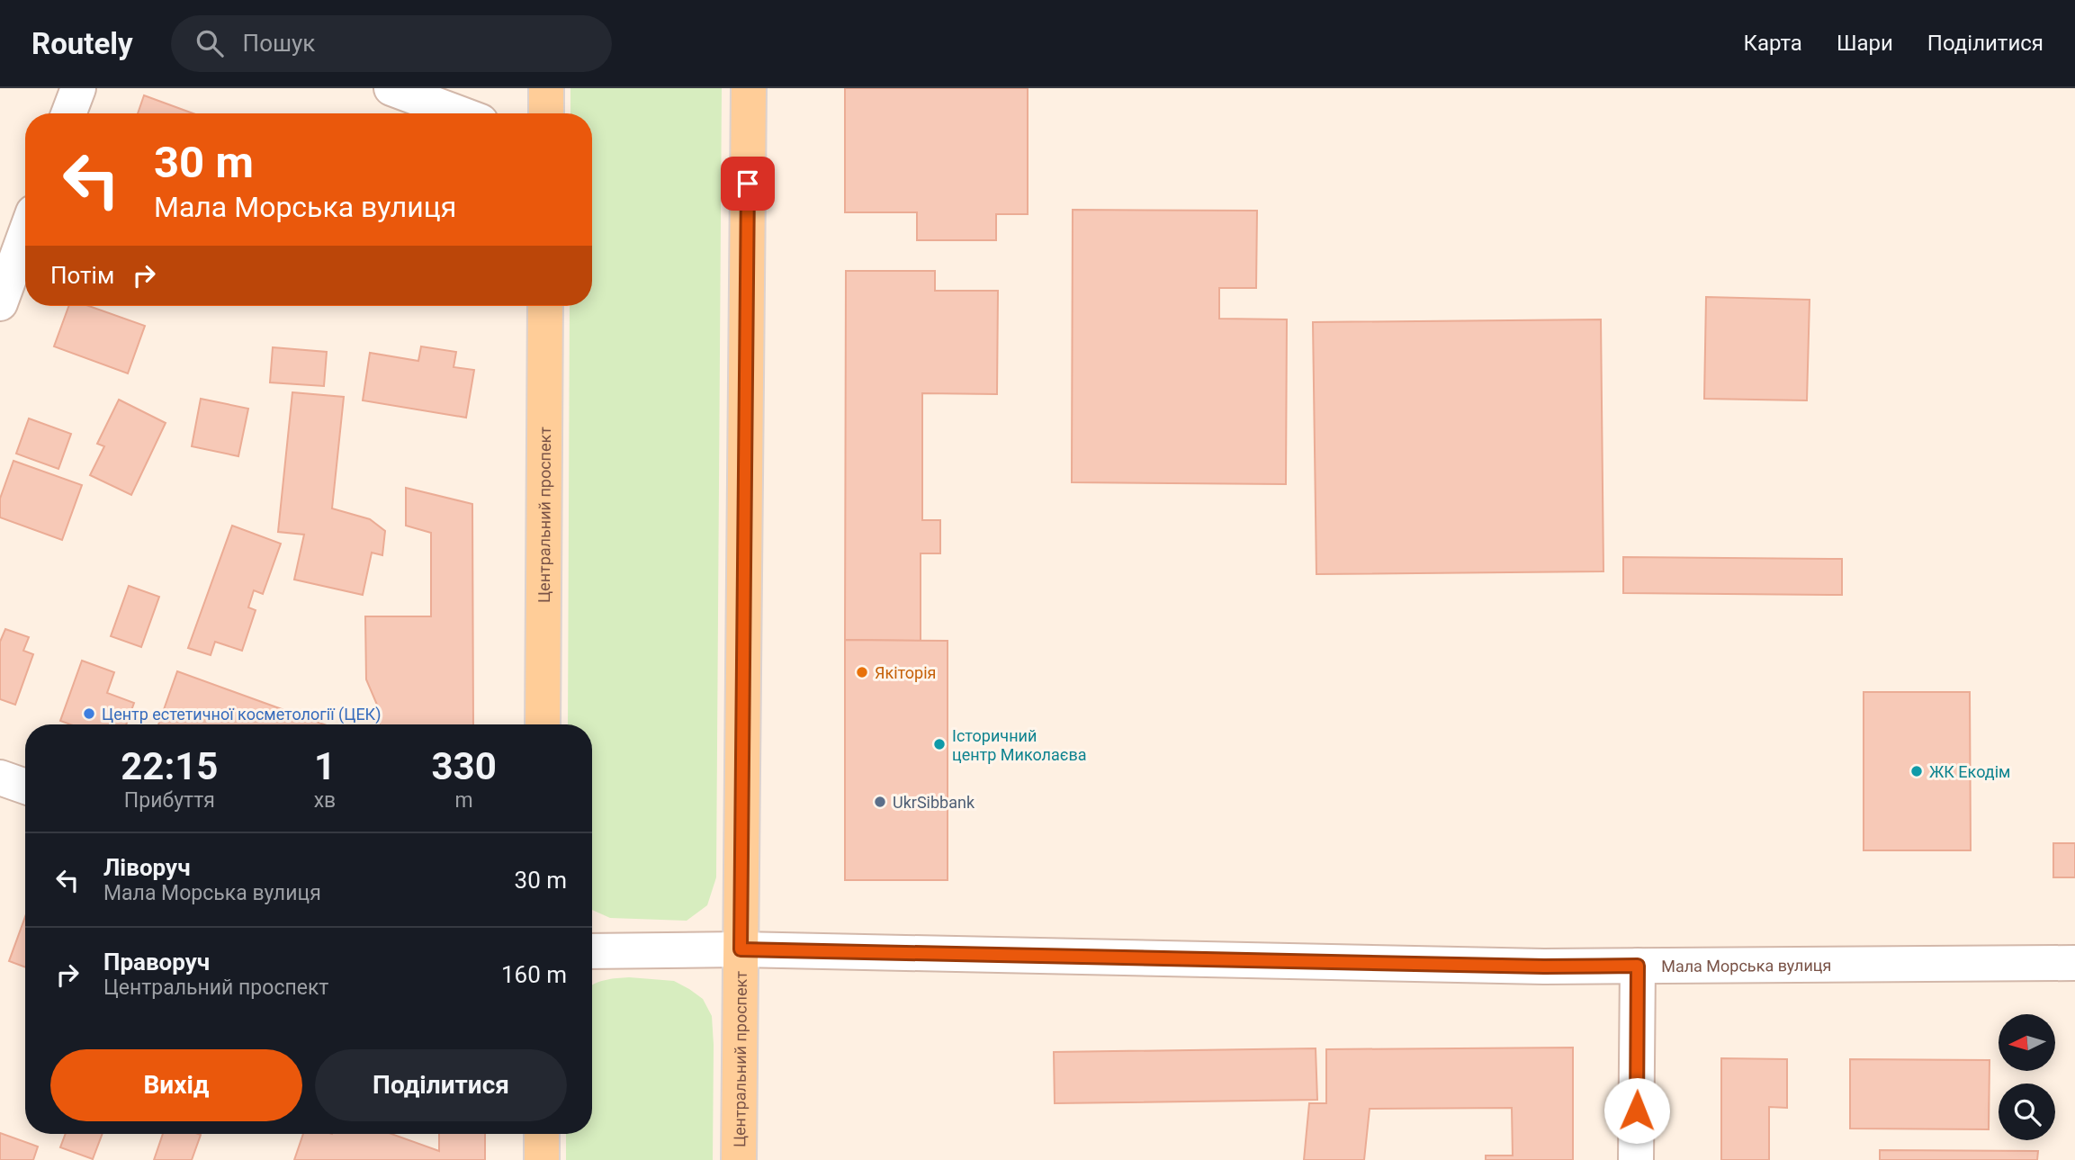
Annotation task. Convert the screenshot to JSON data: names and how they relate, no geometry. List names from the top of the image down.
{
  "streets": {
    "main road": ["Центральний проспект"],
    "street": ["Мала Морська вулиця"]
  },
  "crossings": [
    ["Центральний проспект", "Мала Морська вулиця"]
  ],
  "places": [
    "Якіторія",
    "Центр естетичної косметології (ЦЕК)",
    "Історичний центр Миколаєва",
    "ЖК Екодім",
    "UkrSibbank"
  ],
  "north": "left",
  "page": {
    "header": "Routely",
    "search": "Пошук",
    "nav": ["Карта", "Шари", "Поділитися"],
    "turn": ["30 m", "Мала Морська вулиця"],
    "then": "Потім",
    "eta": [
      "22:15",
      "Прибуття",
      "1",
      "хв",
      "330",
      "m"
    ],
    "list": [
      {
        "name": "Ліворуч",
        "note": "Мала Морська вулиця",
        "value": "30 m"
      },
      {
        "name": "Праворуч",
        "note": "Центральний проспект",
        "value": "160 m"
      }
    ],
    "buttons": ["Вихід", "Поділитися"]
  }
}
